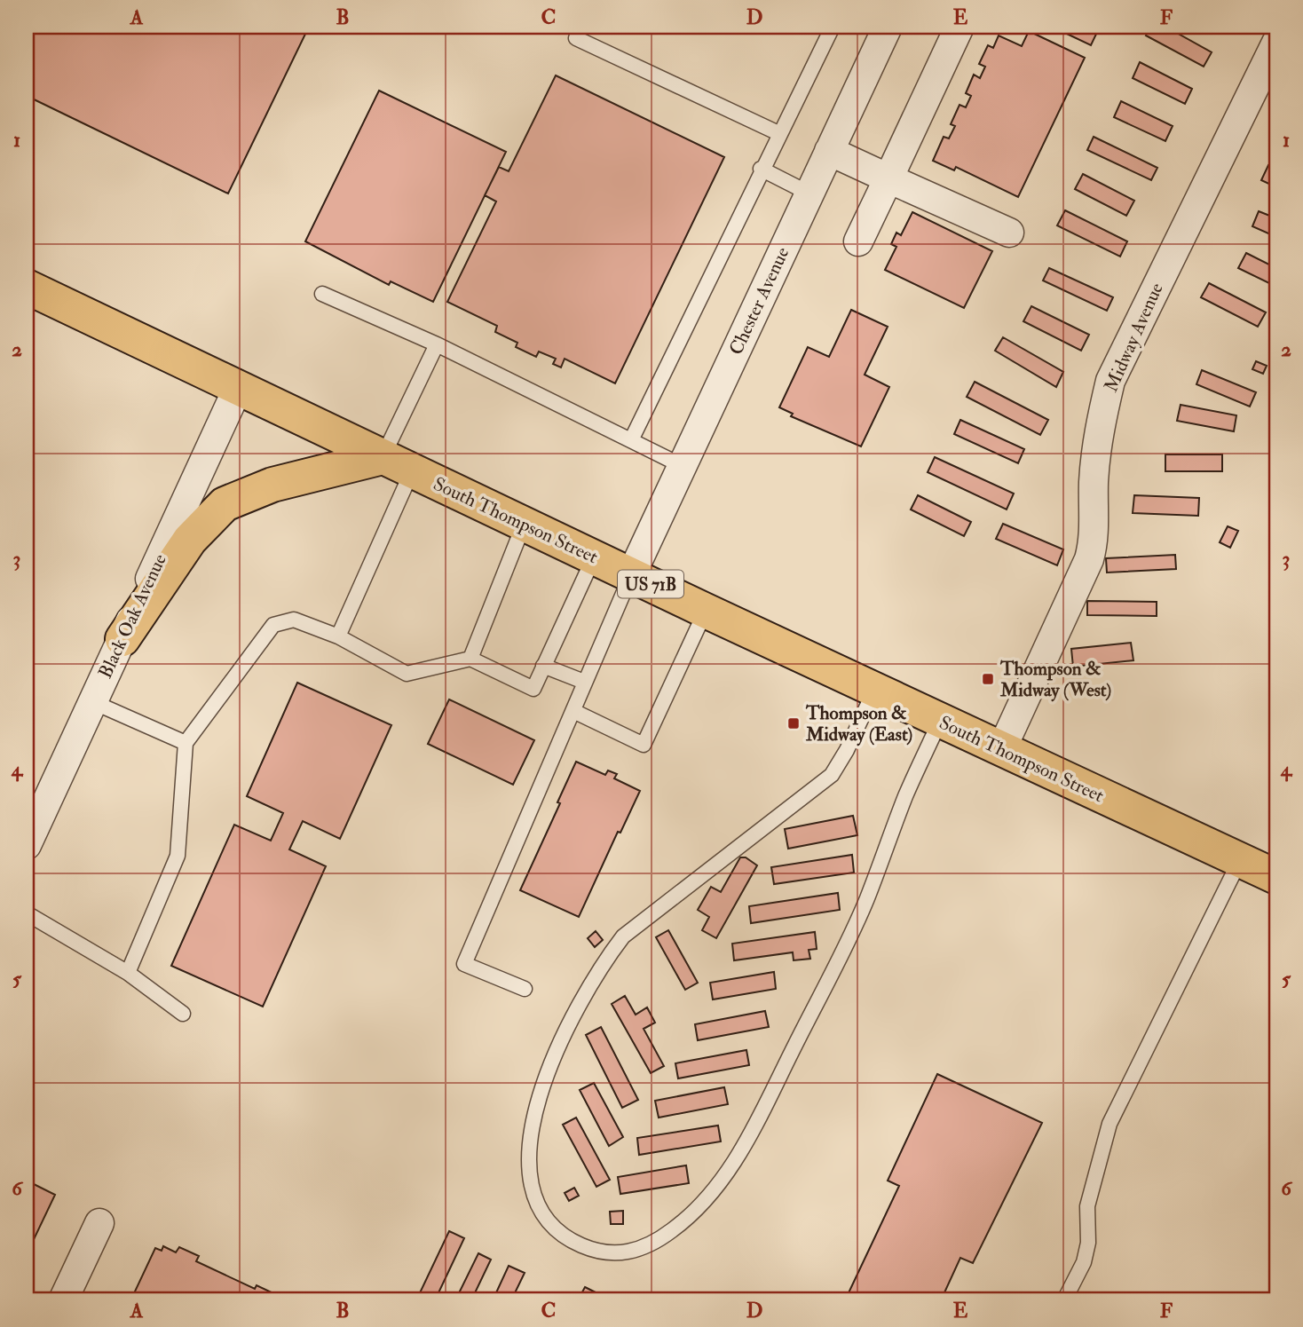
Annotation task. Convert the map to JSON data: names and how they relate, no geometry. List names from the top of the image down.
{
  "streets": {
    "highway": ["South Thompson Street", "US 71B"],
    "street": ["Chester Avenue", "Midway Avenue", "Black Oak Avenue"]
  },
  "crossings": [
    ["Chester Avenue", "South Thompson Street"],
    ["Midway Avenue", "South Thompson Street"],
    ["South Thompson Street", "Black Oak Avenue"]
  ],
  "places": {
    "transit": ["Thompson & Midway (West)", "Thompson & Midway (East)"]
  },
  "grid": {
    "columns": [
      "A",
      "B",
      "C",
      "D",
      "E",
      "F"
    ],
    "rows": [
      "1",
      "2",
      "3",
      "4",
      "5",
      "6"
    ]
  }
}
